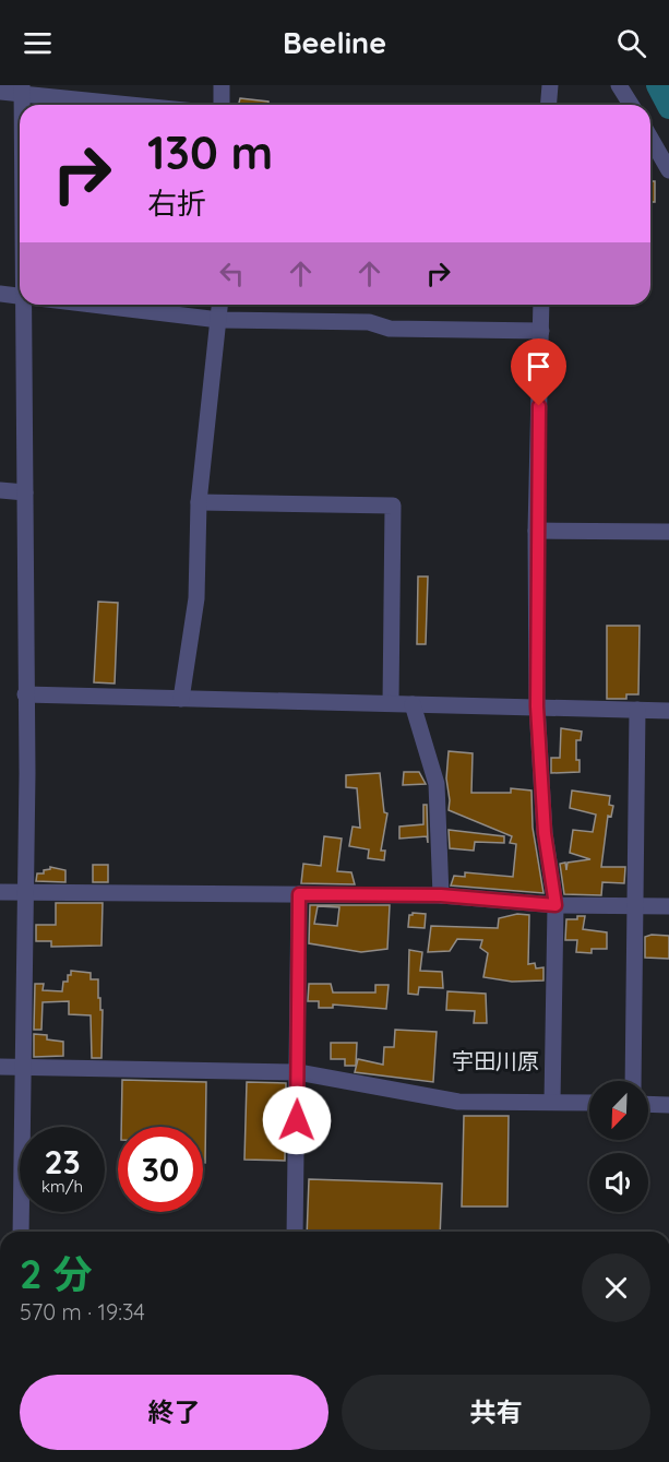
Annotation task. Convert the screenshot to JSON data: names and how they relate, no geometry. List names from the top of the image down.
{
  "districts": ["宇田川原"],
  "north": "bottom left",
  "page": {
    "header": "Beeline",
    "turn": ["130 m", "右折"],
    "speed": "23 km/h",
    "limit": "30",
    "heading": ["2 分", "570 m · 19:34"],
    "buttons": ["終了", "共有"]
  }
}
